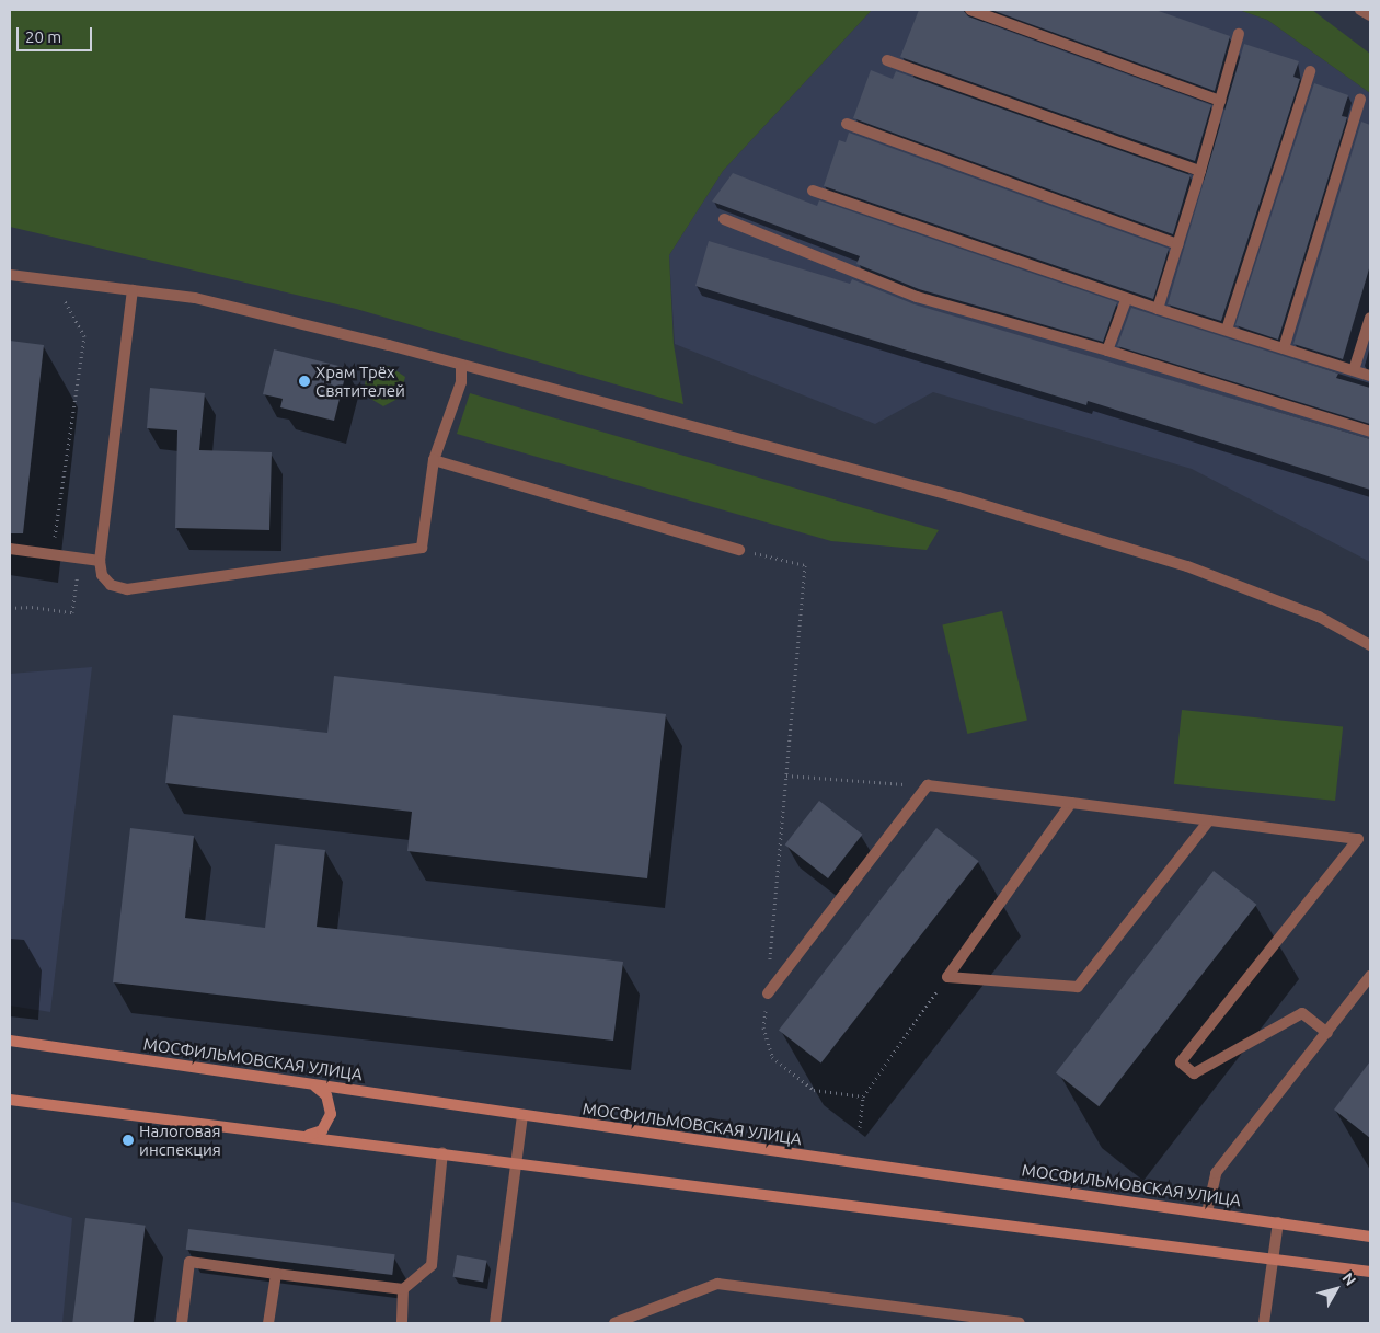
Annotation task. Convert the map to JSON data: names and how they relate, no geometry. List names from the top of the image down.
{
  "streets": {
    "main road": ["МОСФИЛЬМОВСКАЯ УЛИЦА"]
  },
  "places": ["Храм Трёх Святителей", "Налоговая инспекция"],
  "scale_bar": "20 m",
  "north": "top right"
}
